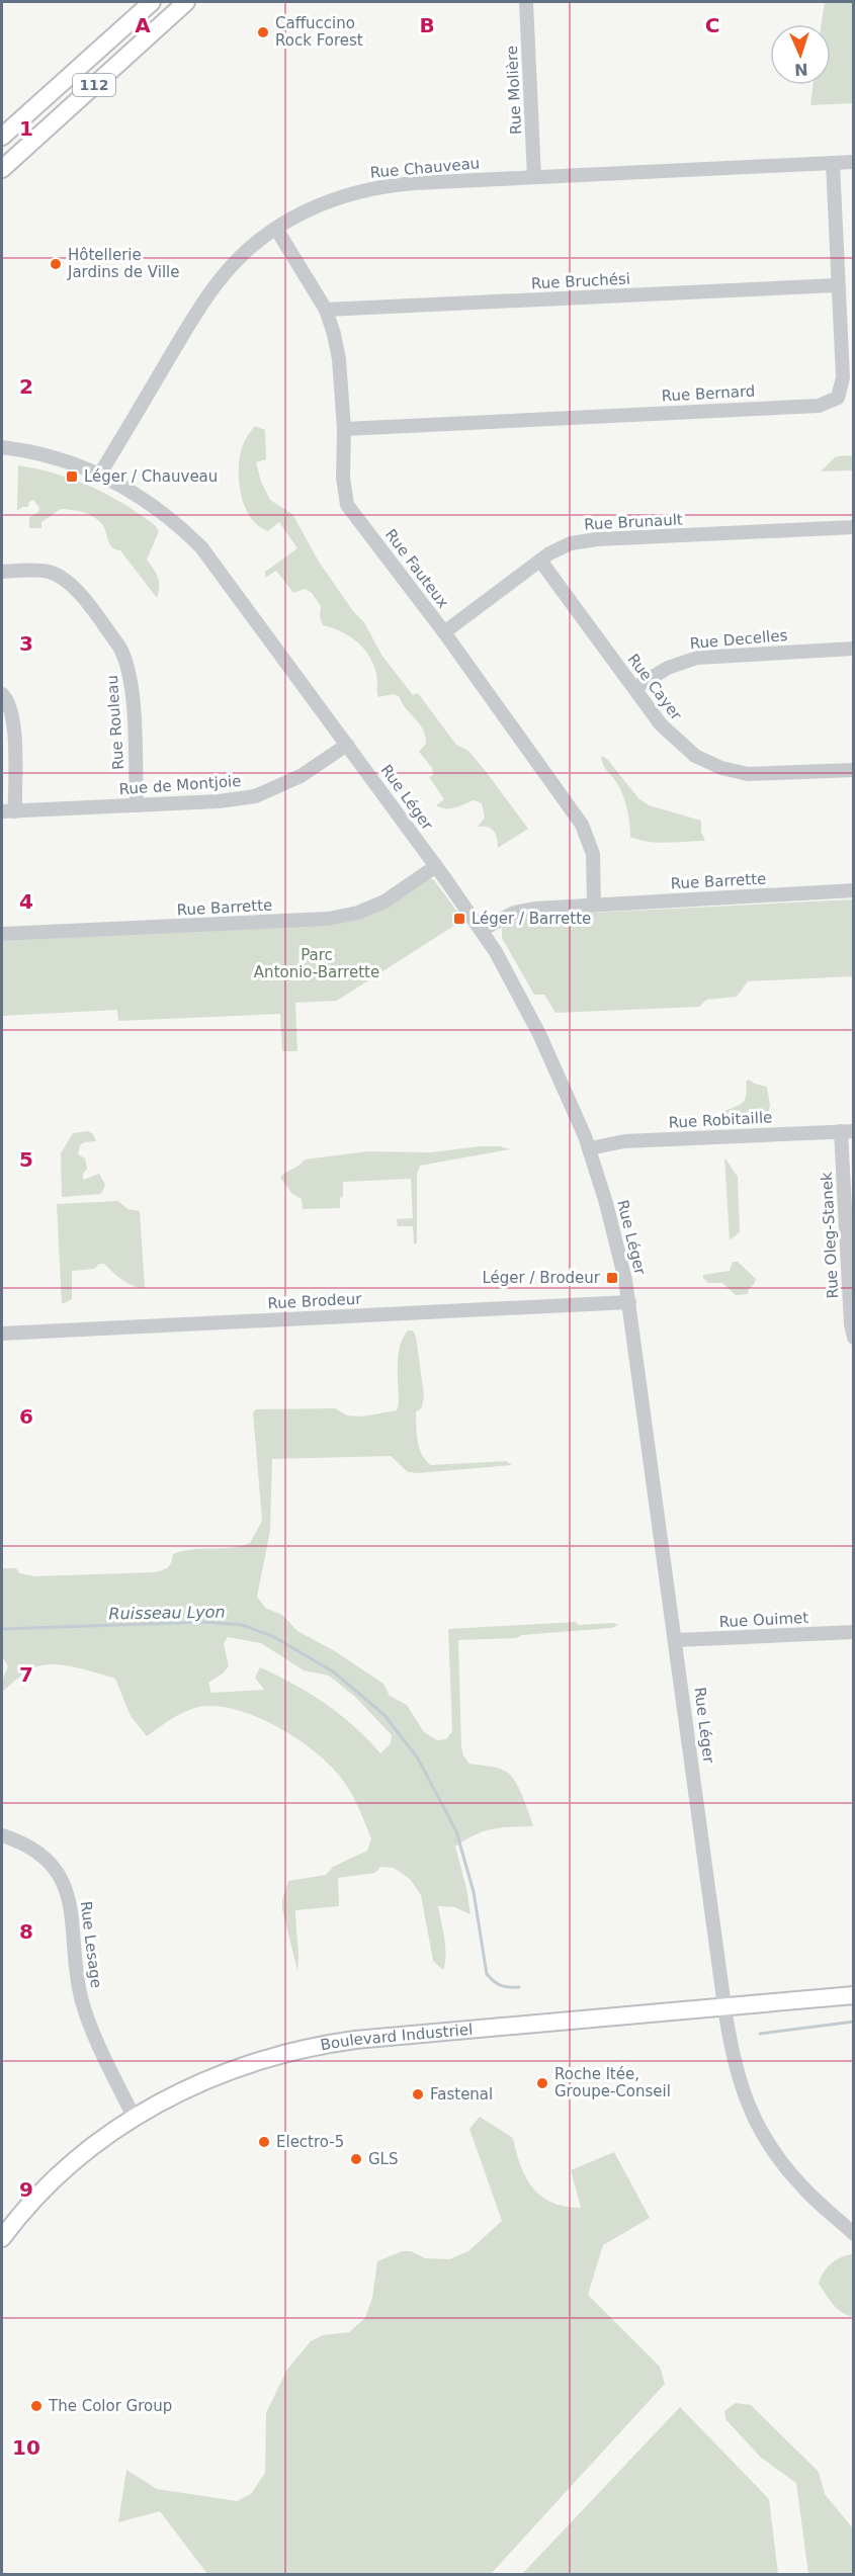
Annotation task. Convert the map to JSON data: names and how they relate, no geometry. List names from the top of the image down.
{
  "streets": {
    "main road": ["112", "Boulevard Industriel"],
    "street": [
      "Rue Molière",
      "Rue Chauveau",
      "Rue Bruchési",
      "Rue Bernard",
      "Rue Brunault",
      "Rue Fauteux",
      "Rue Decelles",
      "Rue Cayer",
      "Rue Rouleau",
      "Rue de Montjoie",
      "Rue Léger",
      "Rue Barrette",
      "Rue Robitaille",
      "Rue Oleg-Stanek",
      "Rue Brodeur",
      "Rue Ouimet",
      "Rue Lesage"
    ]
  },
  "crossings": [
    ["Rue Molière", "Rue Chauveau"],
    ["Rue Chauveau", "Rue Bernard"],
    ["Rue Chauveau", "Rue Fauteux"],
    ["Rue Chauveau", "Rue Léger"],
    ["Rue Bruchési", "Rue Bernard"],
    ["Rue Bruchési", "Rue Fauteux"],
    ["Rue Bernard", "Rue Fauteux"],
    ["Rue Brunault", "Rue Fauteux"],
    ["Rue Brunault", "Rue Cayer"],
    ["Rue Fauteux", "Rue Barrette"],
    ["Rue Decelles", "Rue Cayer"],
    ["Rue Rouleau", "Rue de Montjoie"],
    ["Rue de Montjoie", "Rue Léger"],
    ["Rue Léger", "Rue Barrette"],
    ["Rue Léger", "Rue Robitaille"],
    ["Rue Léger", "Rue Brodeur"],
    ["Rue Léger", "Rue Ouimet"],
    ["Rue Léger", "Boulevard Industriel"],
    ["Rue Robitaille", "Rue Oleg-Stanek"],
    ["Rue Lesage", "Boulevard Industriel"]
  ],
  "water": ["Ruisseau Lyon"],
  "parks": ["Parc Antonio-Barrette"],
  "places": {
    "other": [
      "Caffuccino Rock Forest",
      "Hôtellerie Jardins de Ville",
      "Roche ltée, Groupe-Conseil",
      "Fastenal",
      "Electro-5",
      "GLS",
      "The Color Group"
    ],
    "transit": ["Léger / Chauveau", "Léger / Barrette", "Léger / Brodeur"]
  },
  "north": "bottom",
  "grid": {
    "columns": ["A", "B", "C"],
    "rows": [
      "1",
      "2",
      "3",
      "4",
      "5",
      "6",
      "7",
      "8",
      "9",
      "10"
    ]
  }
}
